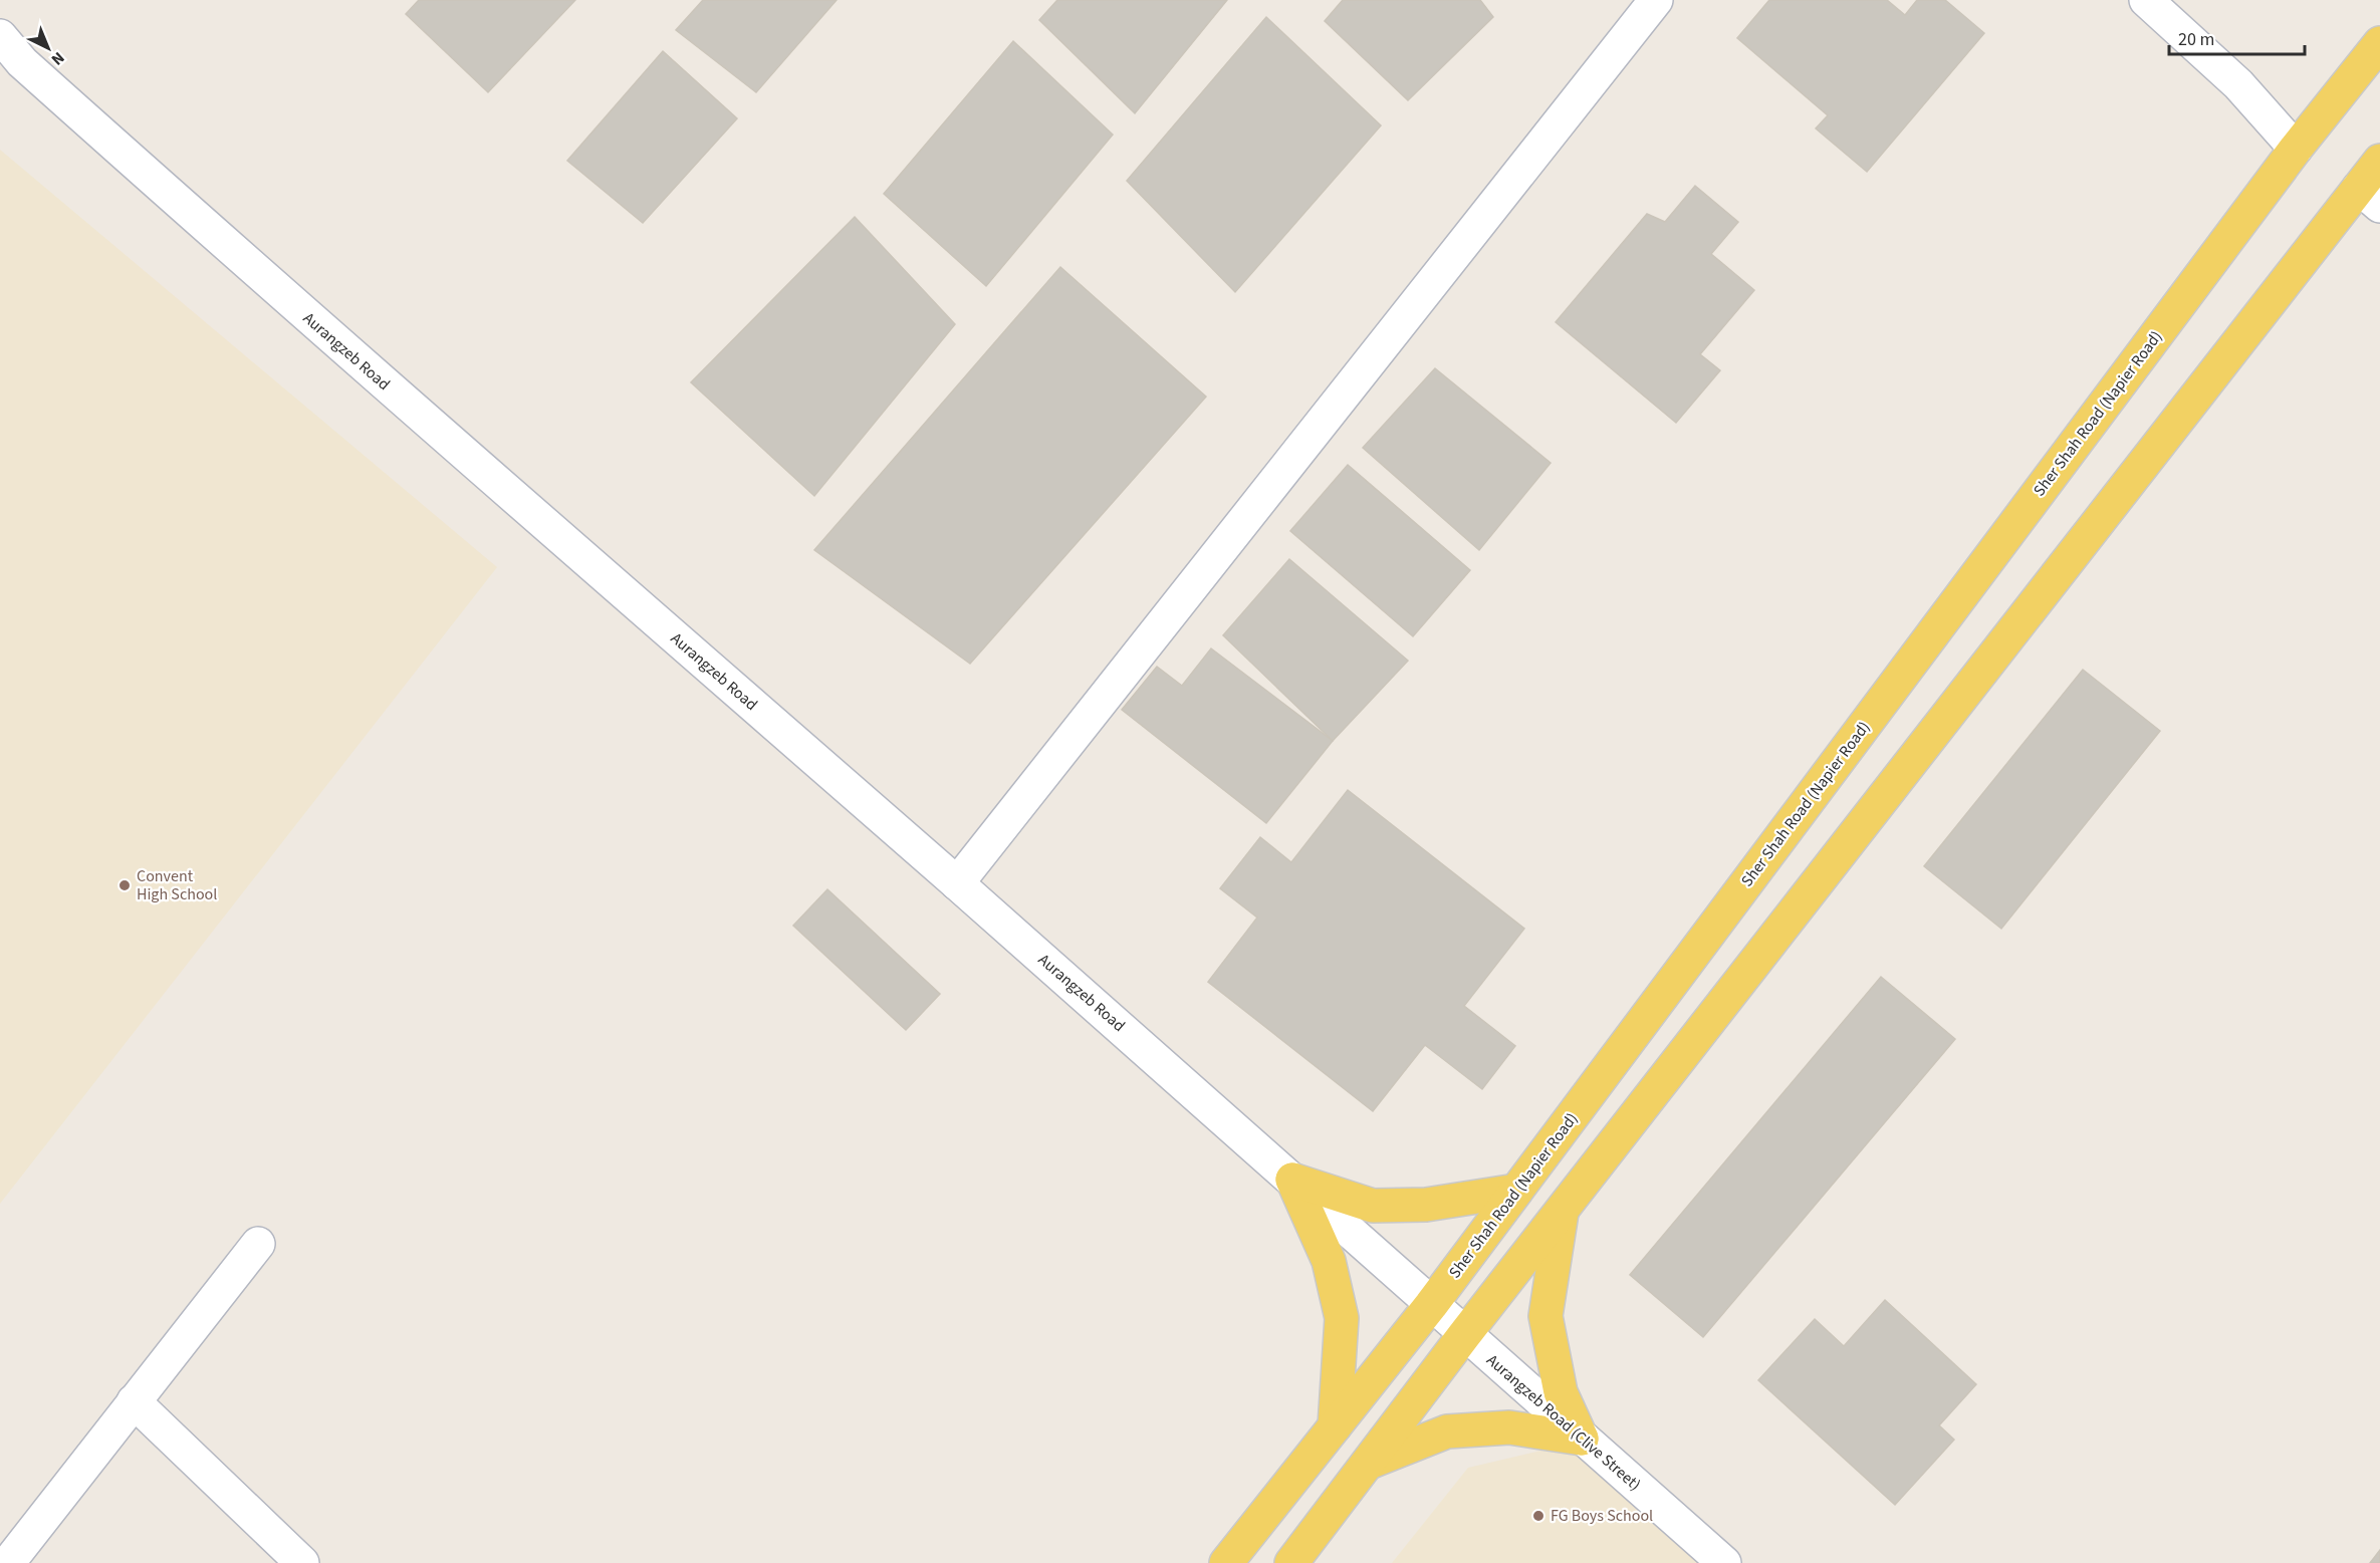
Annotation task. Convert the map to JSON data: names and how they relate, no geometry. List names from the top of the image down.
{
  "streets": {
    "main road": ["Sher Shah Road (Napier Road)"],
    "street": ["Aurangzeb Road", "Aurangzeb Road (Clive Street)"]
  },
  "crossings": [
    ["Aurangzeb Road", "Sher Shah Road (Napier Road)"],
    ["Aurangzeb Road", "Aurangzeb Road (Clive Street)"],
    ["Sher Shah Road (Napier Road)", "Aurangzeb Road (Clive Street)"]
  ],
  "places": ["Convent High School", "FG Boys School"],
  "scale_bar": "20 m",
  "north": "bottom right"
}
